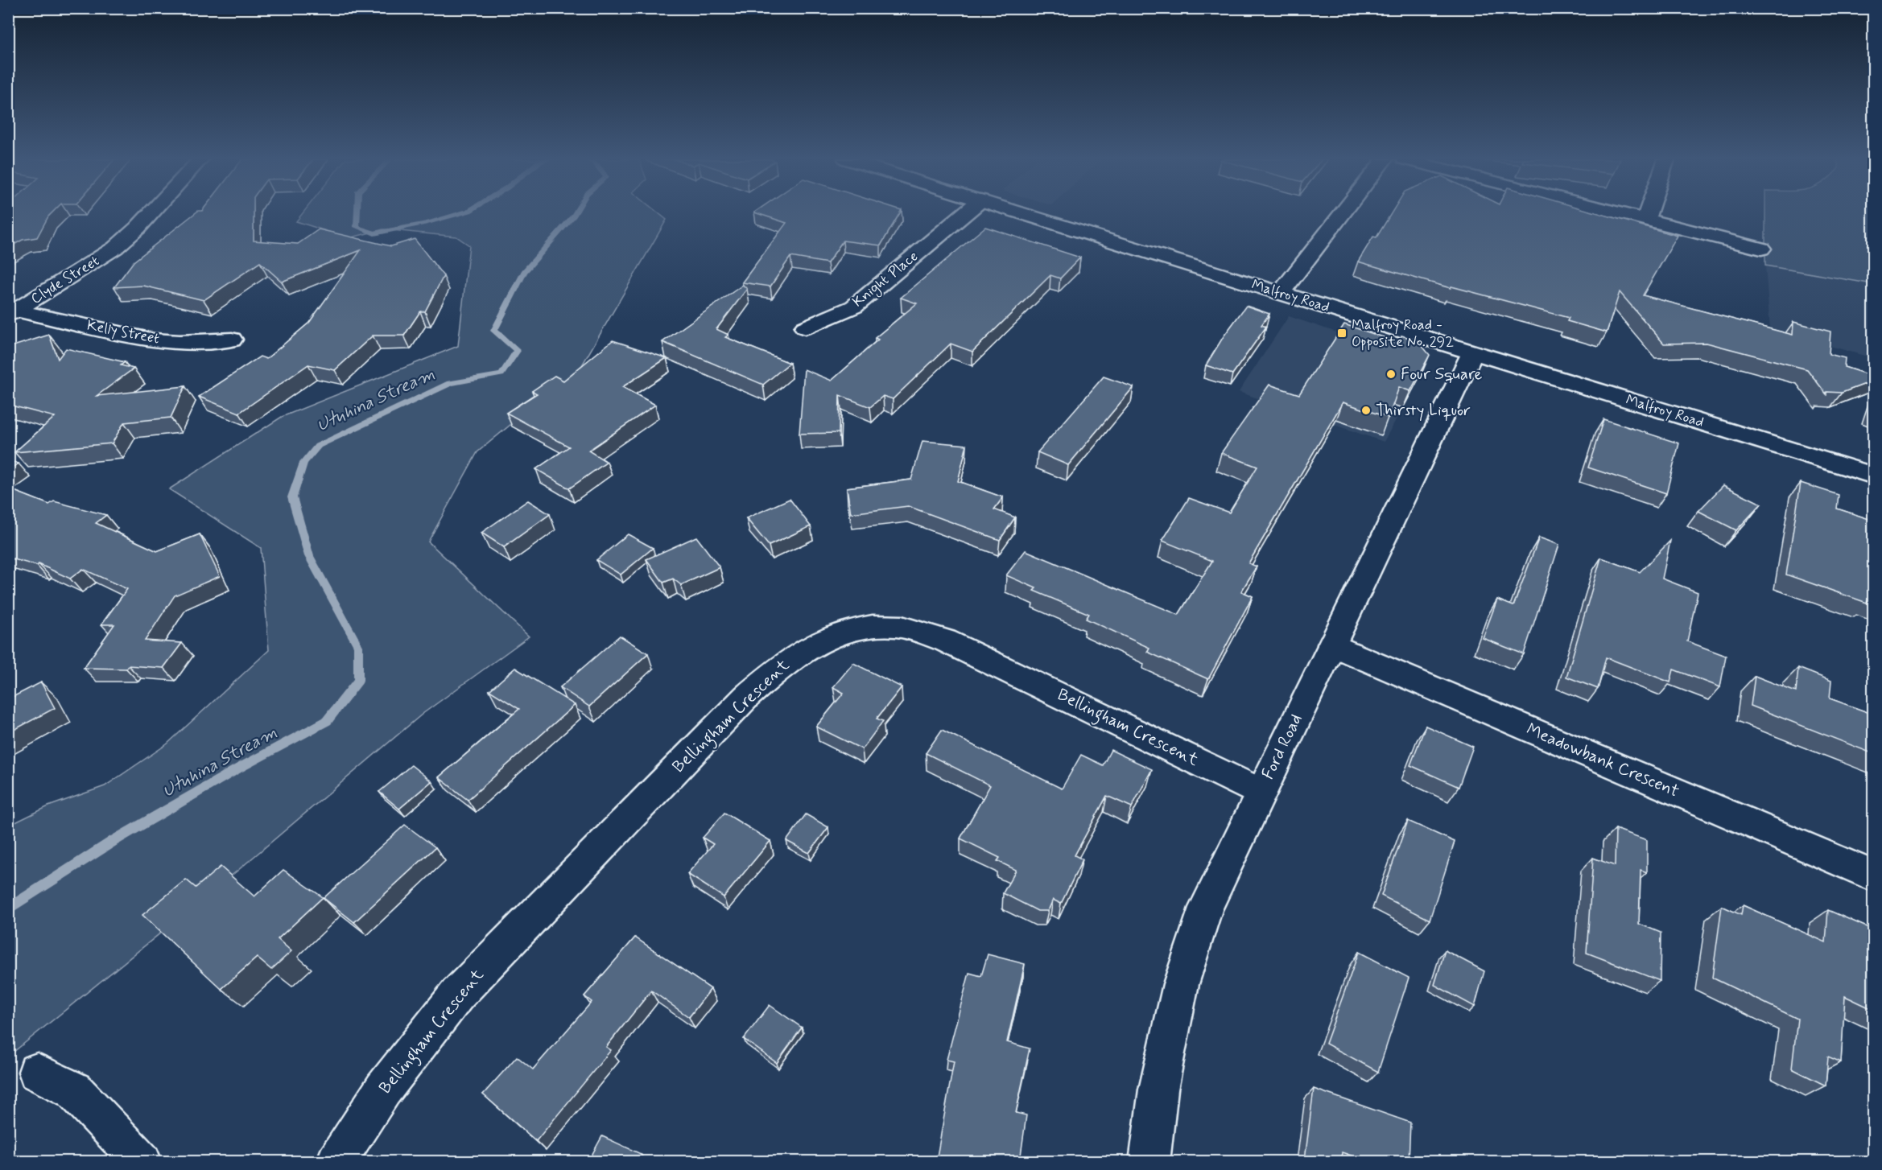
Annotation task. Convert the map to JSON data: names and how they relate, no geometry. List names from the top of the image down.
{
  "streets": {
    "street": [
      "Knight Place",
      "Clyde Street",
      "Malfroy Road",
      "Kelly Street",
      "Bellingham Crescent",
      "Ford Road",
      "Meadowbank Crescent"
    ]
  },
  "crossings": [
    ["Clyde Street", "Kelly Street"],
    ["Malfroy Road", "Ford Road"],
    ["Bellingham Crescent", "Ford Road"],
    ["Ford Road", "Meadowbank Crescent"]
  ],
  "water": ["Utuhina Stream"],
  "places": {
    "transit": ["Malfroy Road - Opposite No. 292"],
    "other": ["Four Square", "Thirsty Liquor"]
  }
}
